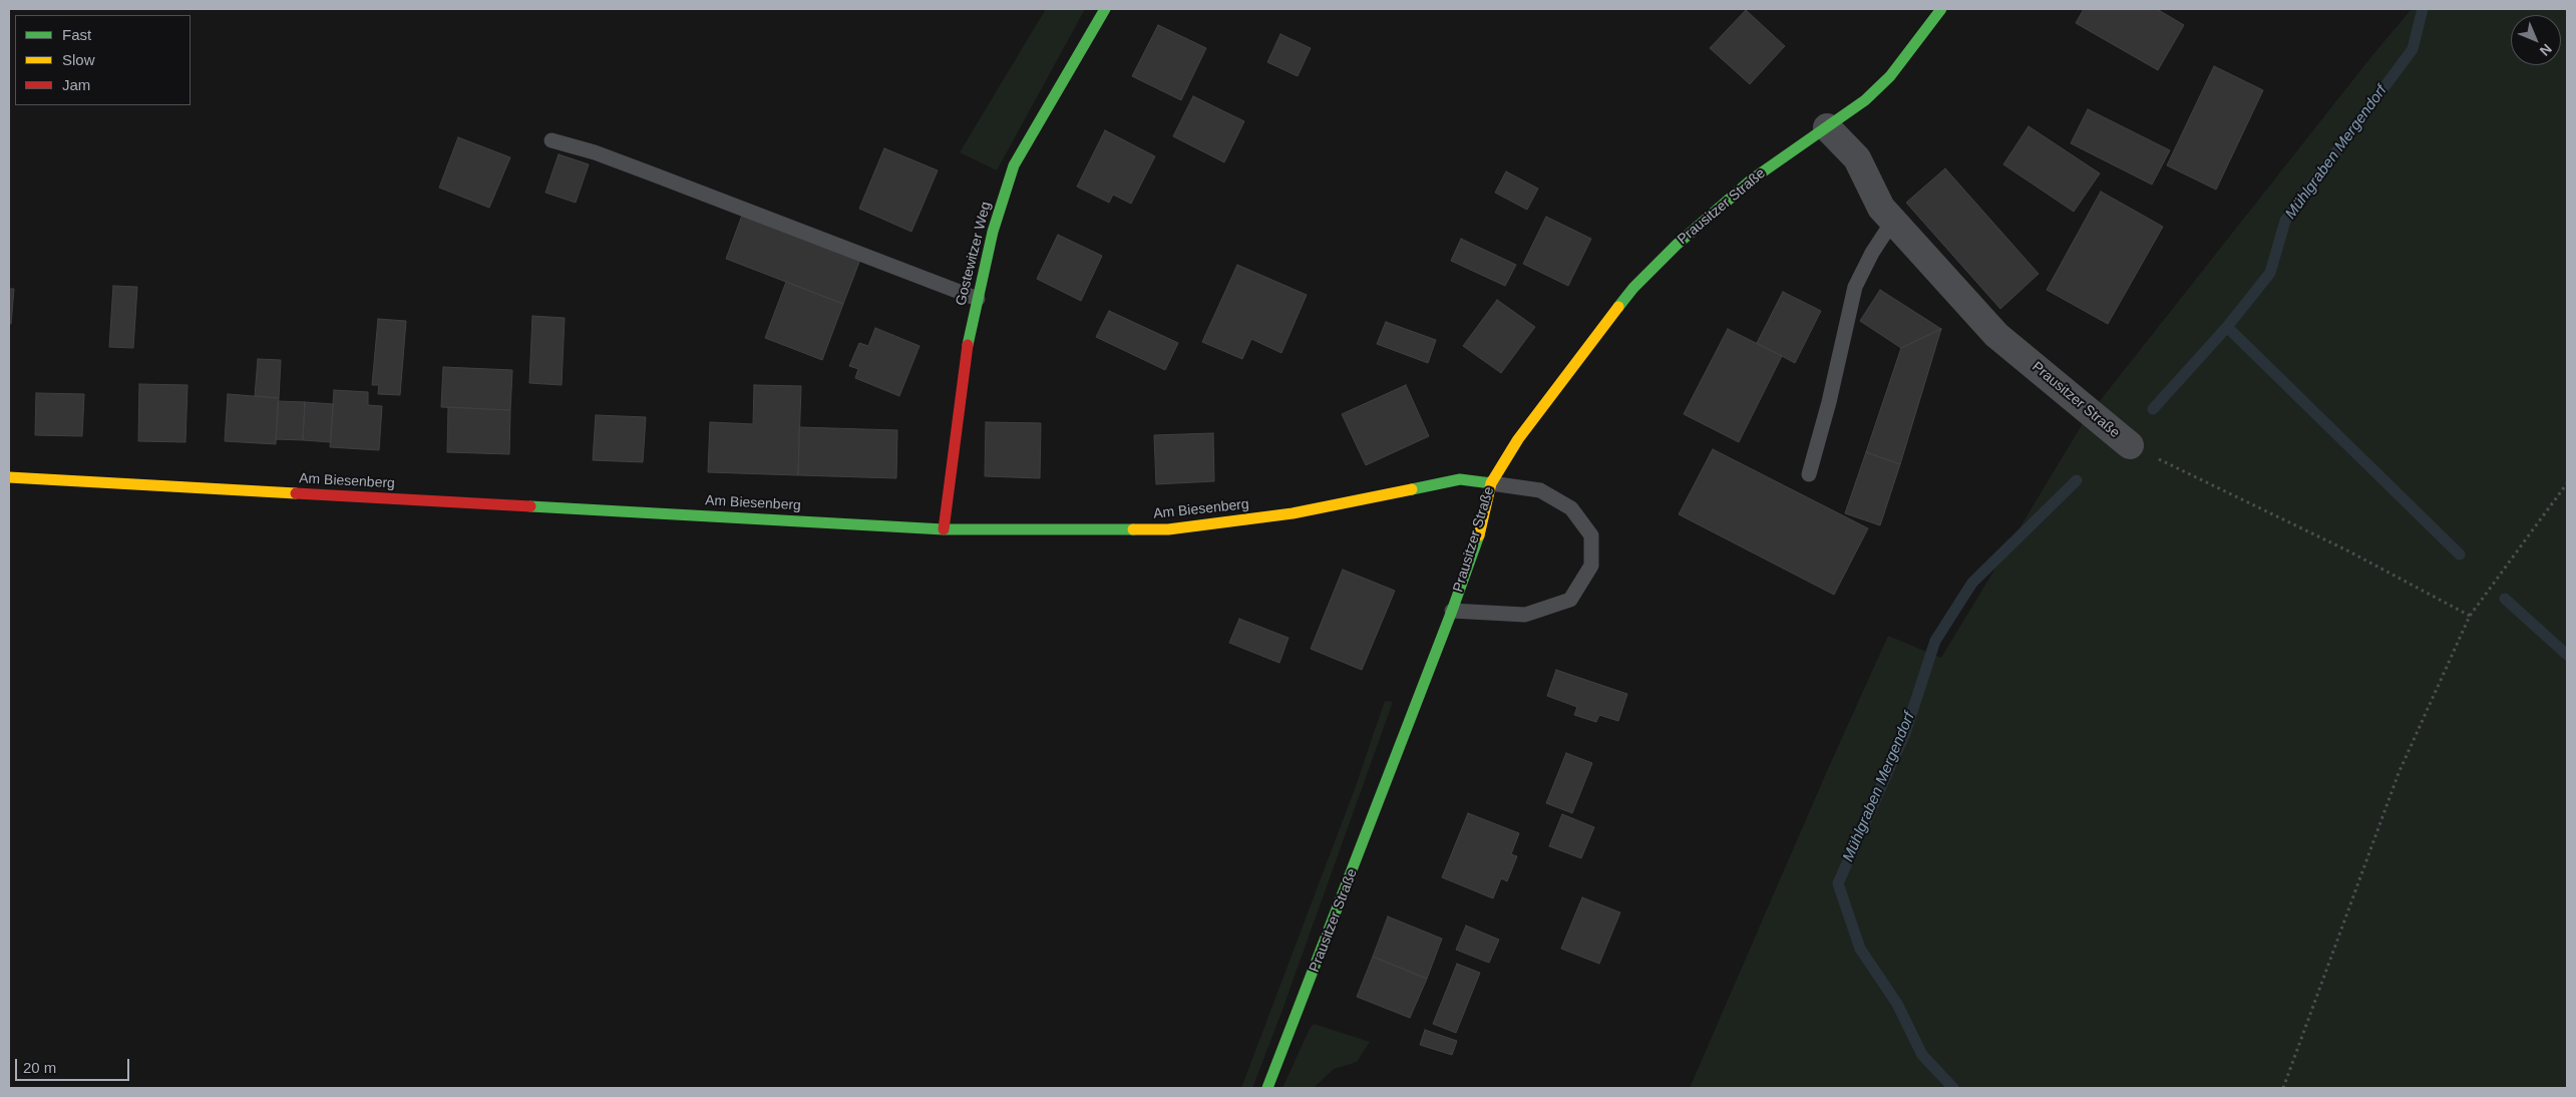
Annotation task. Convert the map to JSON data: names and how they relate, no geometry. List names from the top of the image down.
{
  "streets": {
    "street": ["Prausitzer Straße", "Gostewitzer Weg", "Am Biesenberg"]
  },
  "crossings": [
    ["Prausitzer Straße", "Am Biesenberg"],
    ["Gostewitzer Weg", "Am Biesenberg"]
  ],
  "water": ["Mühlgraben Mergendorf"],
  "legend": ["Fast", "Slow", "Jam"],
  "scale_bar": "20 m",
  "north": "bottom right"
}
